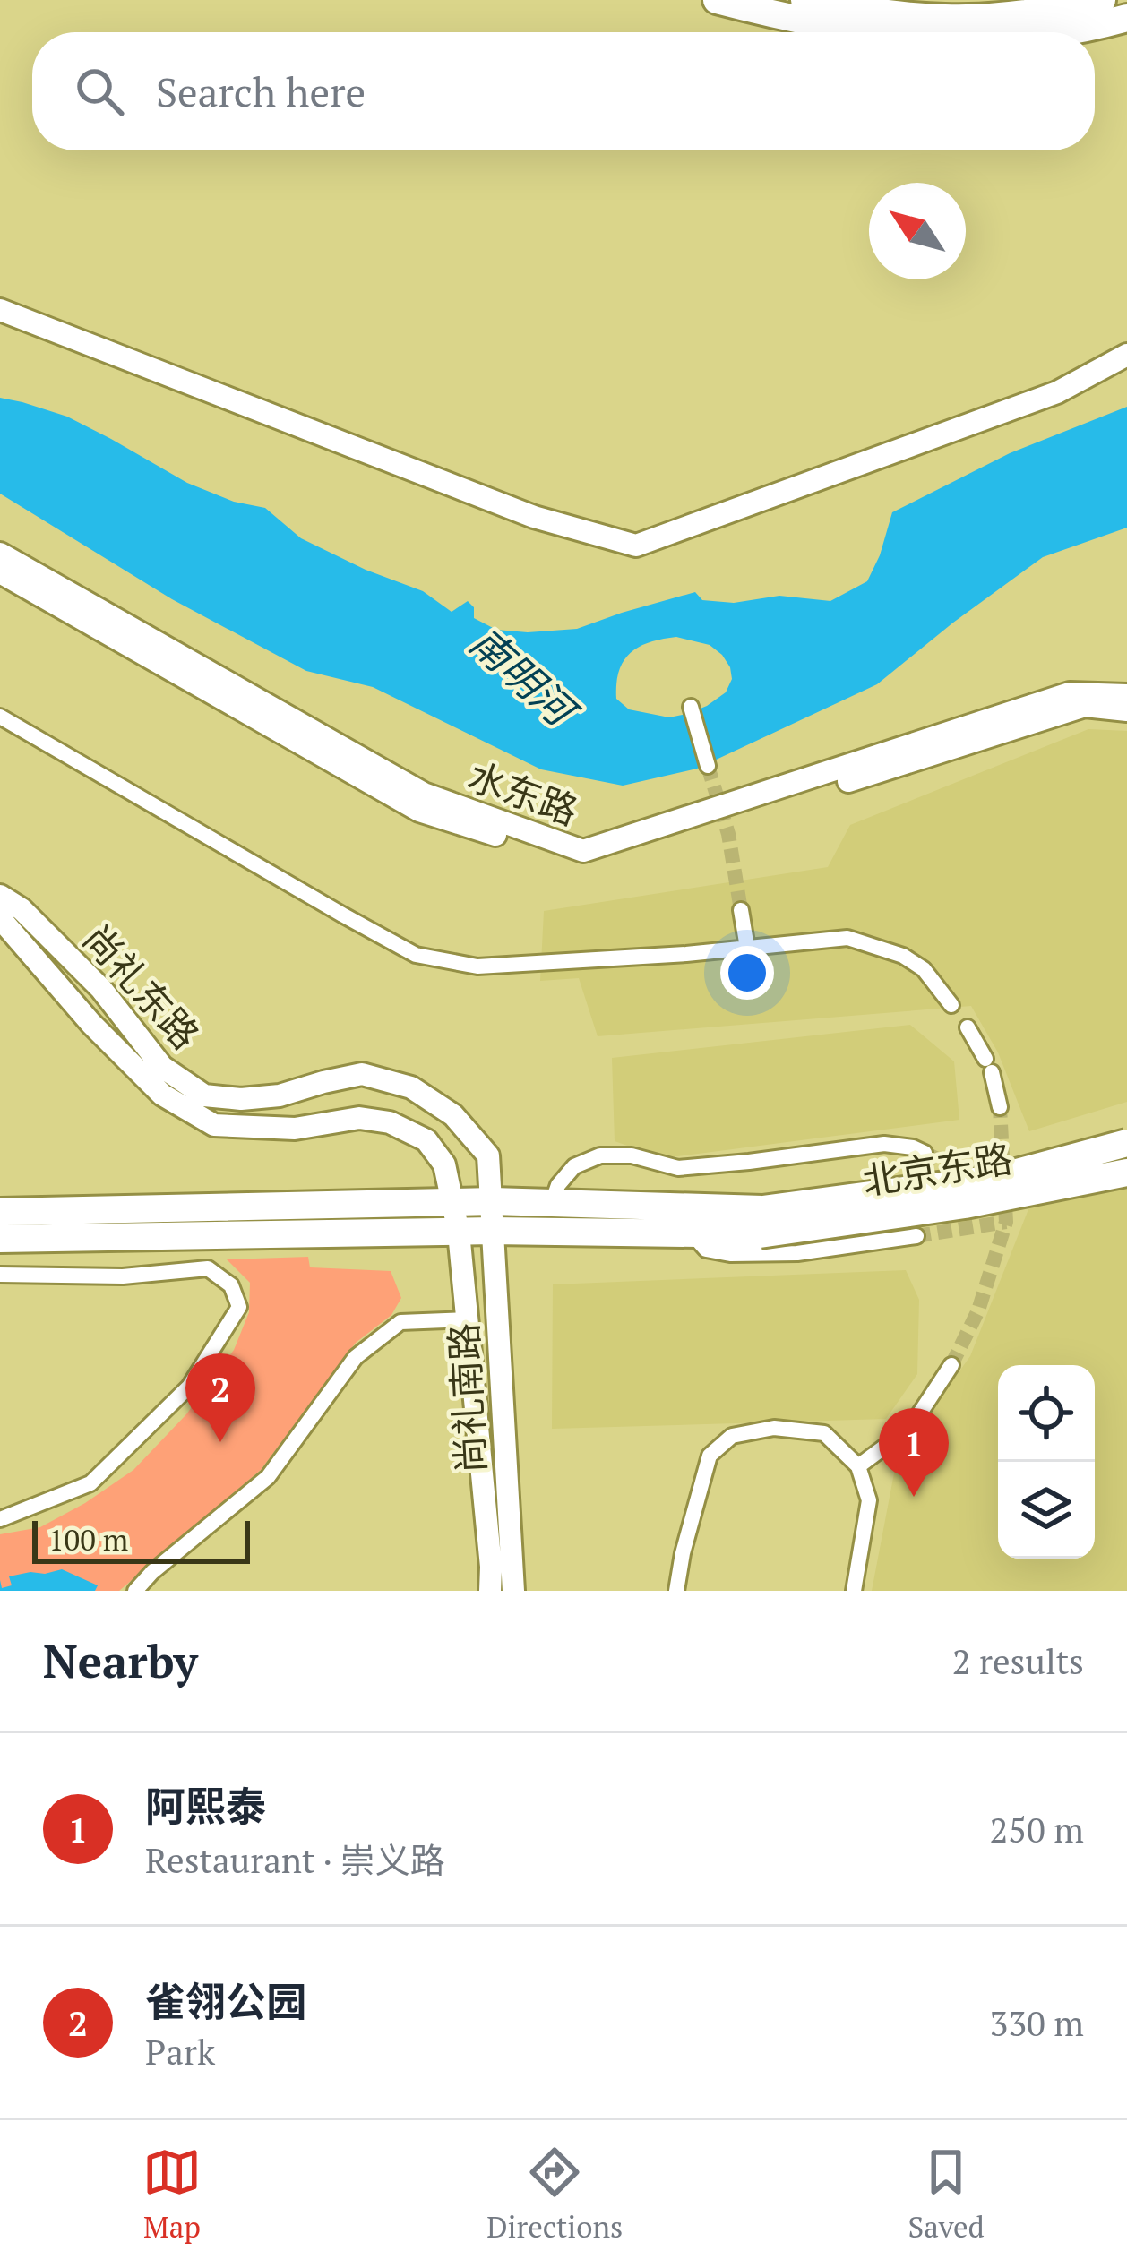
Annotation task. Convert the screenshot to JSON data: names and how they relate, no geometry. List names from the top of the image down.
{
  "streets": {
    "highway": ["北京东路"],
    "main road": ["水东路", "尚礼东路", "尚礼南路"]
  },
  "crossings": [
    ["尚礼东路", "尚礼南路"]
  ],
  "water": ["南明河"],
  "scale_bar": "100 m",
  "north": "top left",
  "page": {
    "search": "Search here",
    "pins": ["2", "1"],
    "scale": "100 m",
    "heading": ["Nearby", "2 results"],
    "list": [
      {
        "mark": "1",
        "name": "阿熙泰",
        "note": "Restaurant · 崇义路",
        "value": "250 m"
      },
      {
        "mark": "2",
        "name": "雀翎公园",
        "note": "Park",
        "value": "330 m"
      }
    ],
    "nav": ["Map", "Directions", "Saved"]
  }
}
